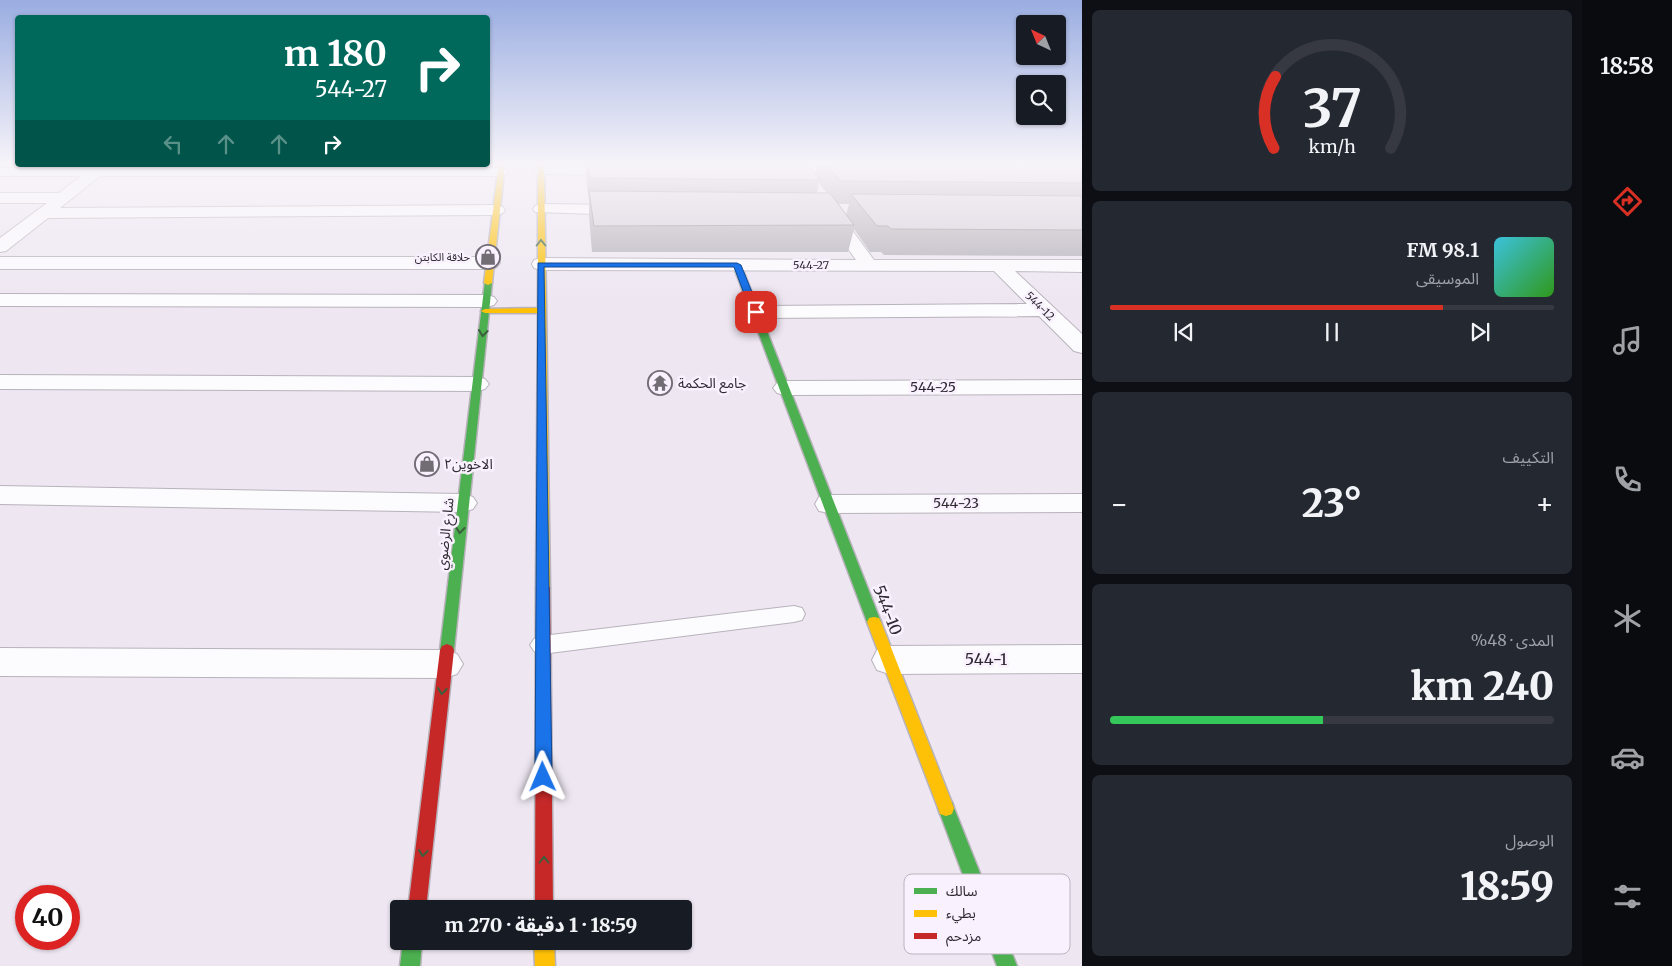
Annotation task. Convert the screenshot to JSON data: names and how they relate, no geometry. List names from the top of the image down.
{
  "streets": {
    "street": [
      "544-27",
      "544-12",
      "544-25",
      "544-23",
      "شارع الرضوي",
      "544-10",
      "544-1"
    ]
  },
  "crossings": [
    ["544-27", "544-12"],
    ["544-27", "544-10"],
    ["544-25", "544-10"],
    ["544-23", "544-10"],
    ["544-10", "544-1"]
  ],
  "places": {
    "shop": ["حلاقة الكابتن", "الاخوين٢"],
    "temple": ["جامع الحكمة"]
  },
  "legend": ["سالك", "بطيء", "مزدحم"],
  "north": "top left",
  "page": {
    "tabs": "18:58",
    "turn": ["180 m", "544-27"],
    "song": ["98.1 FM", "الموسيقى"],
    "tile": [
      "التكييف",
      ["المدى · 48%", "240 km"],
      ["الوصول", "18:59"]
    ],
    "heat": ["−", "23°", "+"],
    "limit": "40",
    "trip": "18:59 · 1 دقيقة · 270 m",
    "gauge": ["37", "km/h"]
  }
}
